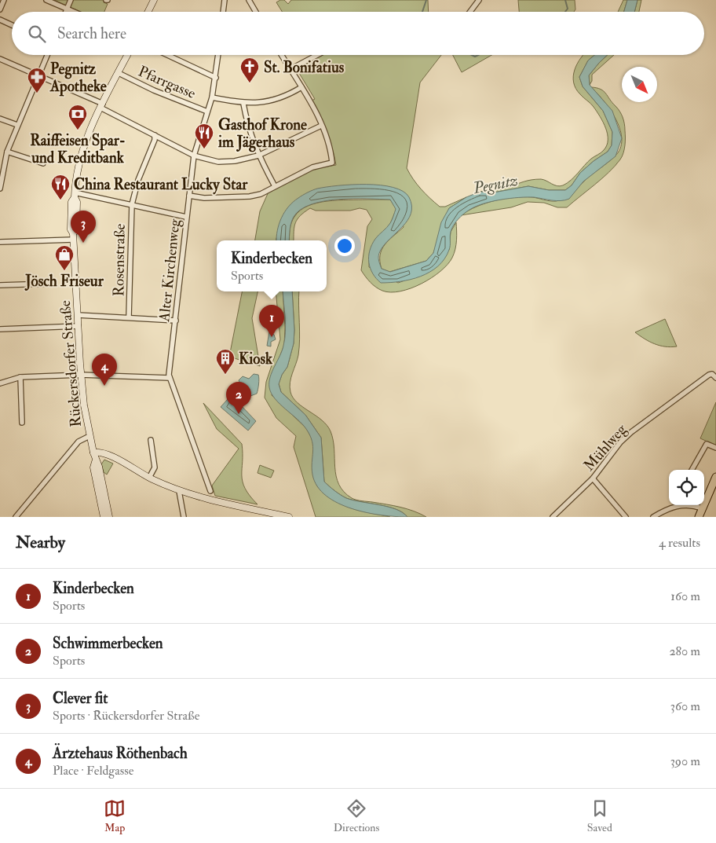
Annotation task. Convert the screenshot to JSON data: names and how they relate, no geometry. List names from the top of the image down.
{
  "streets": {
    "main road": ["Rückersdorfer Straße"],
    "street": [
      "Pfarrgasse",
      "Rosenstraße",
      "Alter Kirchenweg",
      "Mühlweg"
    ]
  },
  "crossings": [
    ["Pfarrgasse", "Alter Kirchenweg"],
    ["Pfarrgasse", "Rückersdorfer Straße"]
  ],
  "water": ["Pegnitz"],
  "places": {
    "church": ["St. Bonifatius"],
    "pharmacy": ["Pegnitz Apotheke"],
    "bank": ["Raiffeisen Spar- und Kreditbank"],
    "restaurant": ["Gasthof Krone im Jägerhaus", "China Restaurant Lucky Star"],
    "shop": ["Jösch Friseur"],
    "building": ["Kiosk"]
  },
  "north": "bottom right",
  "page": {
    "search": "Search here",
    "pins": [
      "3",
      "1",
      "4",
      "2"
    ],
    "popup": ["Kinderbecken", "Sports"],
    "heading": ["Nearby", "4 results"],
    "list": [
      {
        "mark": "1",
        "name": "Kinderbecken",
        "note": "Sports",
        "value": "160 m"
      },
      {
        "mark": "2",
        "name": "Schwimmerbecken",
        "note": "Sports",
        "value": "280 m"
      },
      {
        "mark": "3",
        "name": "Clever fit",
        "note": "Sports · Rückersdorfer Straße",
        "value": "360 m"
      },
      {
        "mark": "4",
        "name": "Ärztehaus Röthenbach",
        "note": "Place · Feldgasse",
        "value": "390 m"
      }
    ],
    "nav": ["Map", "Directions", "Saved"]
  }
}
